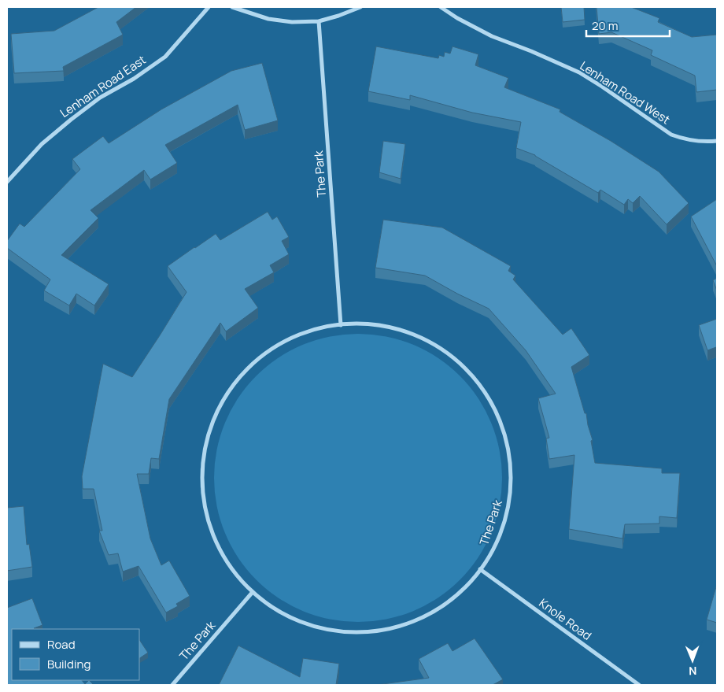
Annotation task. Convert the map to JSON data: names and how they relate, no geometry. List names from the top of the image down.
{
  "streets": {
    "street": [
      "Lenham Road East",
      "Lenham Road West",
      "The Park",
      "Knole Road"
    ]
  },
  "crossings": [
    ["The Park", "Knole Road"]
  ],
  "legend": ["Road", "Building"],
  "scale_bar": "20 m",
  "north": "bottom"
}
